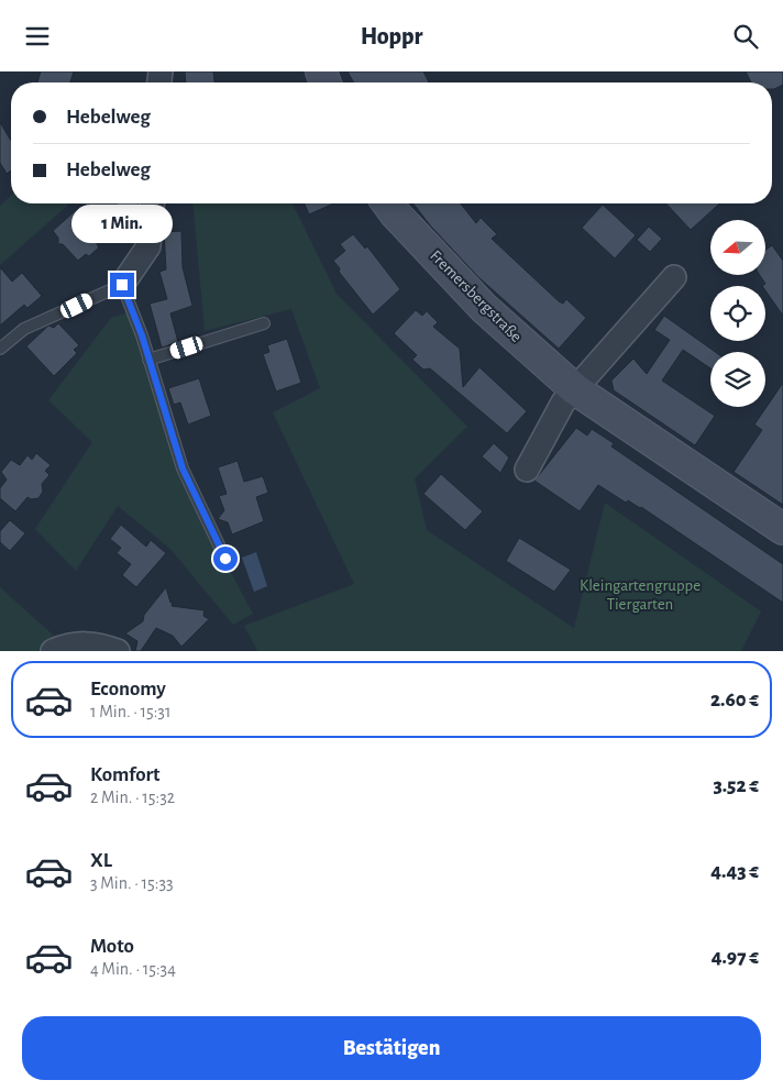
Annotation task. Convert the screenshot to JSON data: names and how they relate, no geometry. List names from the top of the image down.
{
  "streets": {
    "main road": ["Fremersbergstraße"]
  },
  "parks": ["Kleingartengruppe Tiergarten"],
  "north": "left",
  "page": {
    "header": "Hoppr",
    "banner": ["Hebelweg", "Hebelweg"],
    "bubble": "1 Min.",
    "list": [
      {
        "name": "Economy",
        "note": "1 Min. · 15:31",
        "value": "2.60 €"
      },
      {
        "name": "Komfort",
        "note": "2 Min. · 15:32",
        "value": "3.52 €"
      },
      {
        "name": "XL",
        "note": "3 Min. · 15:33",
        "value": "4.43 €"
      },
      {
        "name": "Moto",
        "note": "4 Min. · 15:34",
        "value": "4.97 €"
      }
    ],
    "buttons": "Bestätigen"
  }
}
